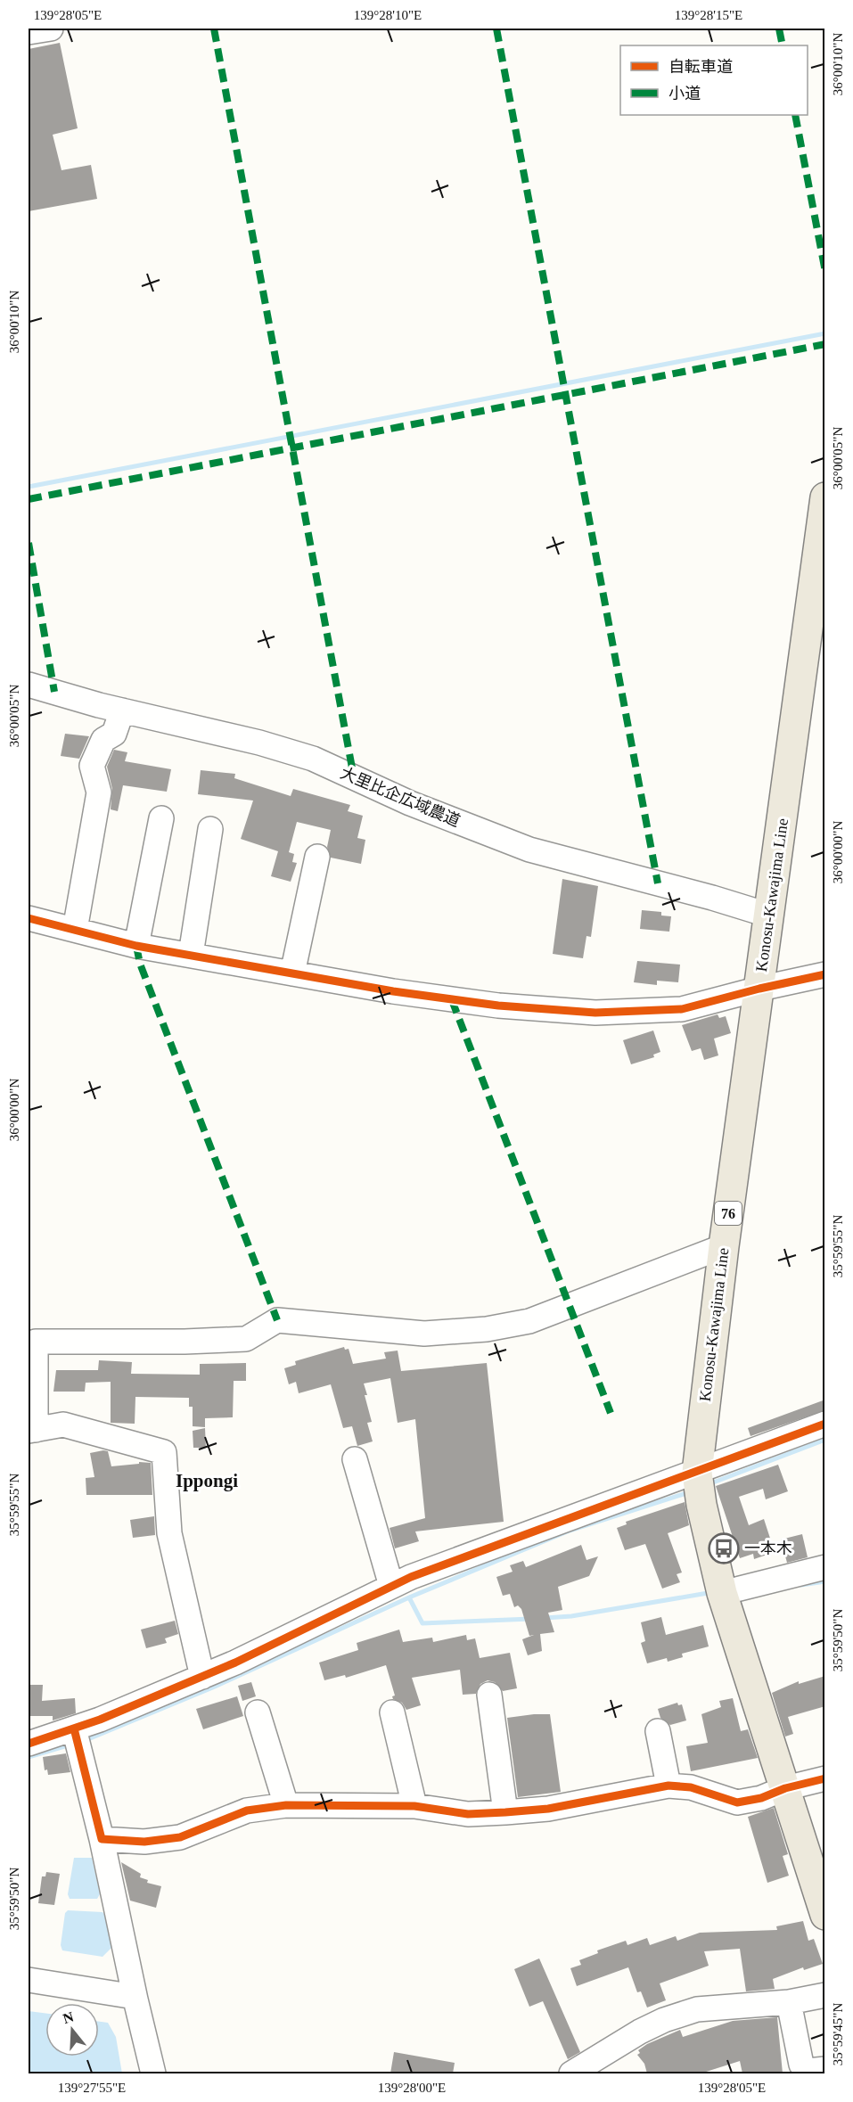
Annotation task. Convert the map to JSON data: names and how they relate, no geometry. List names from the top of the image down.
{
  "streets": {
    "main road": ["Konosu-Kawajima Line", "76"],
    "street": ["大里比企広域農道"]
  },
  "crossings": [
    ["大里比企広域農道", "Konosu-Kawajima Line"]
  ],
  "districts": ["Ippongi"],
  "places": {
    "bus stop": ["一本木"]
  },
  "legend": ["自転車道", "小道"],
  "north": "top",
  "coordinates": [
    "139°28'05\"E",
    "139°28'10\"E",
    "139°28'15\"E",
    "36°00'10\"N",
    "36°00'05\"N",
    "36°00'00\"N",
    "35°59'55\"N",
    "35°59'50\"N",
    "35°59'45\"N",
    "139°27'55\"E",
    "139°28'00\"E"
  ]
}
